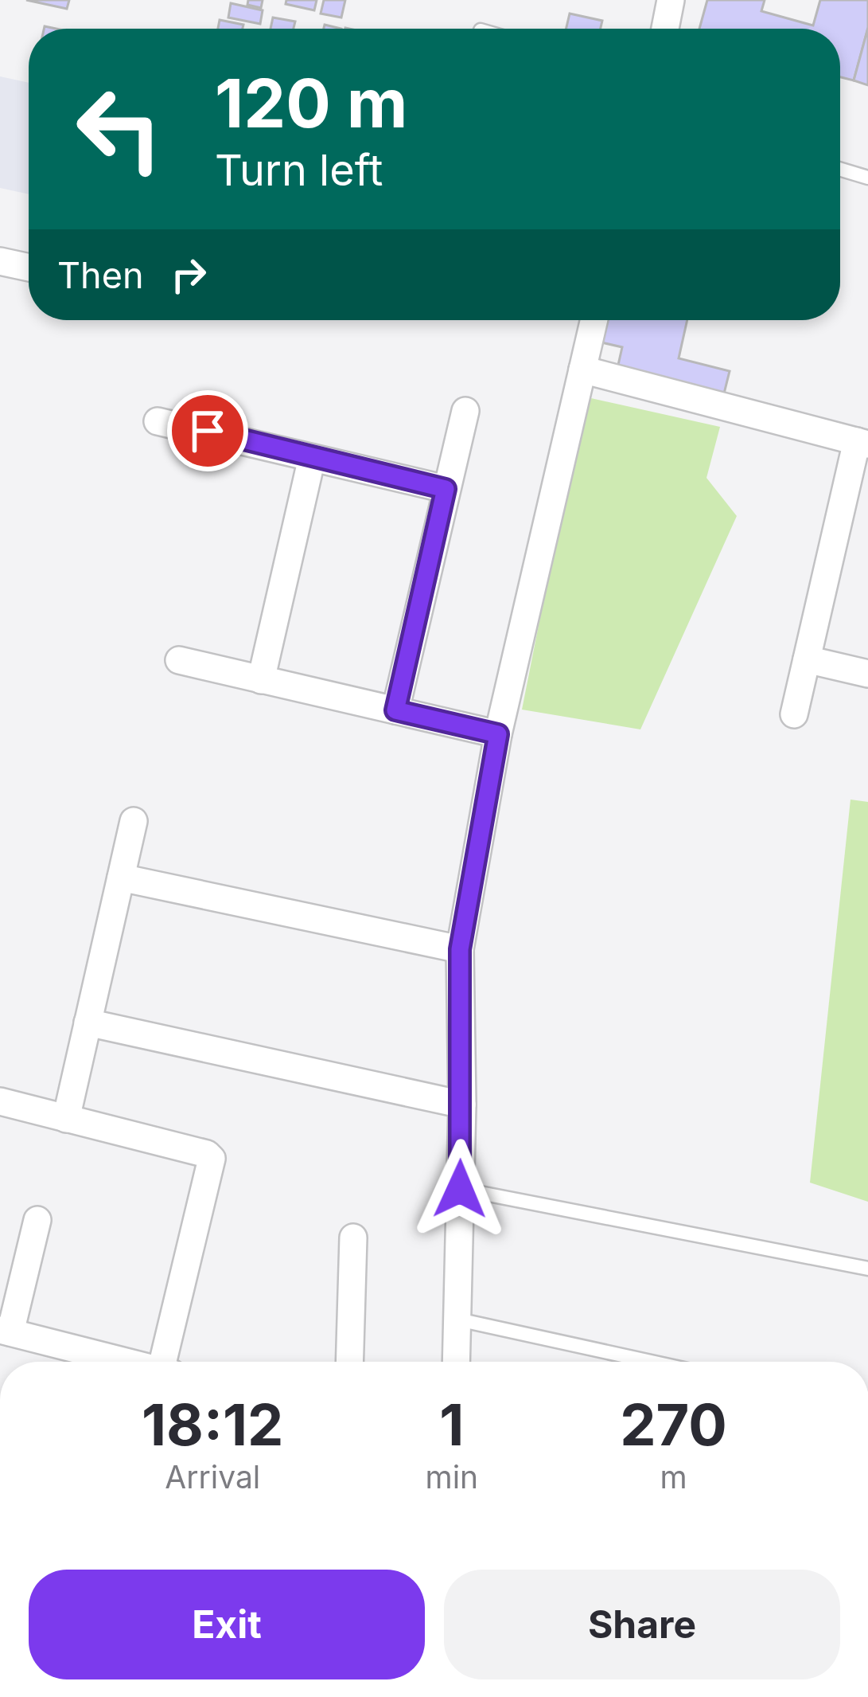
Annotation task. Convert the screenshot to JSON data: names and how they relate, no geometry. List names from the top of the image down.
{
  "page": {
    "turn": ["120 m", "Turn left"],
    "then": "Then",
    "eta": [
      "18:12",
      "Arrival",
      "1",
      "min",
      "270",
      "m"
    ],
    "buttons": ["Exit", "Share"]
  }
}
